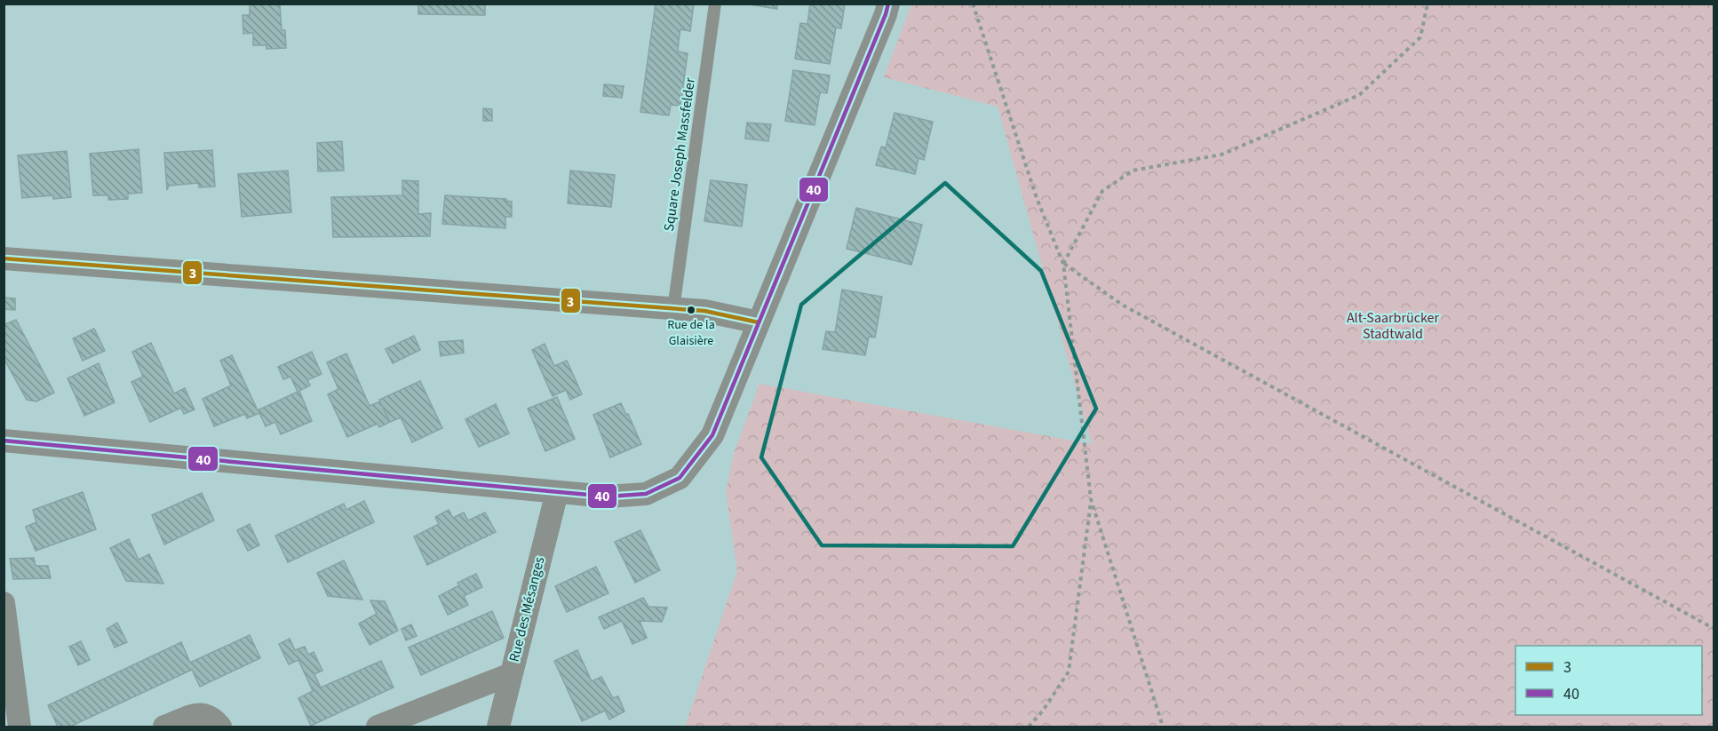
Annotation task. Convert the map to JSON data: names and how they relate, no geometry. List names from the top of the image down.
{
  "streets": {
    "street": ["Rue des Mésanges"],
    "lane": ["Square Joseph Massfelder"]
  },
  "parks": ["Alt-Saarbrücker Stadtwald"],
  "places": ["Rue de la Glaisière"],
  "lines": ["transit line 40", "transit line 3"],
  "legend": ["3", "40"]
}
